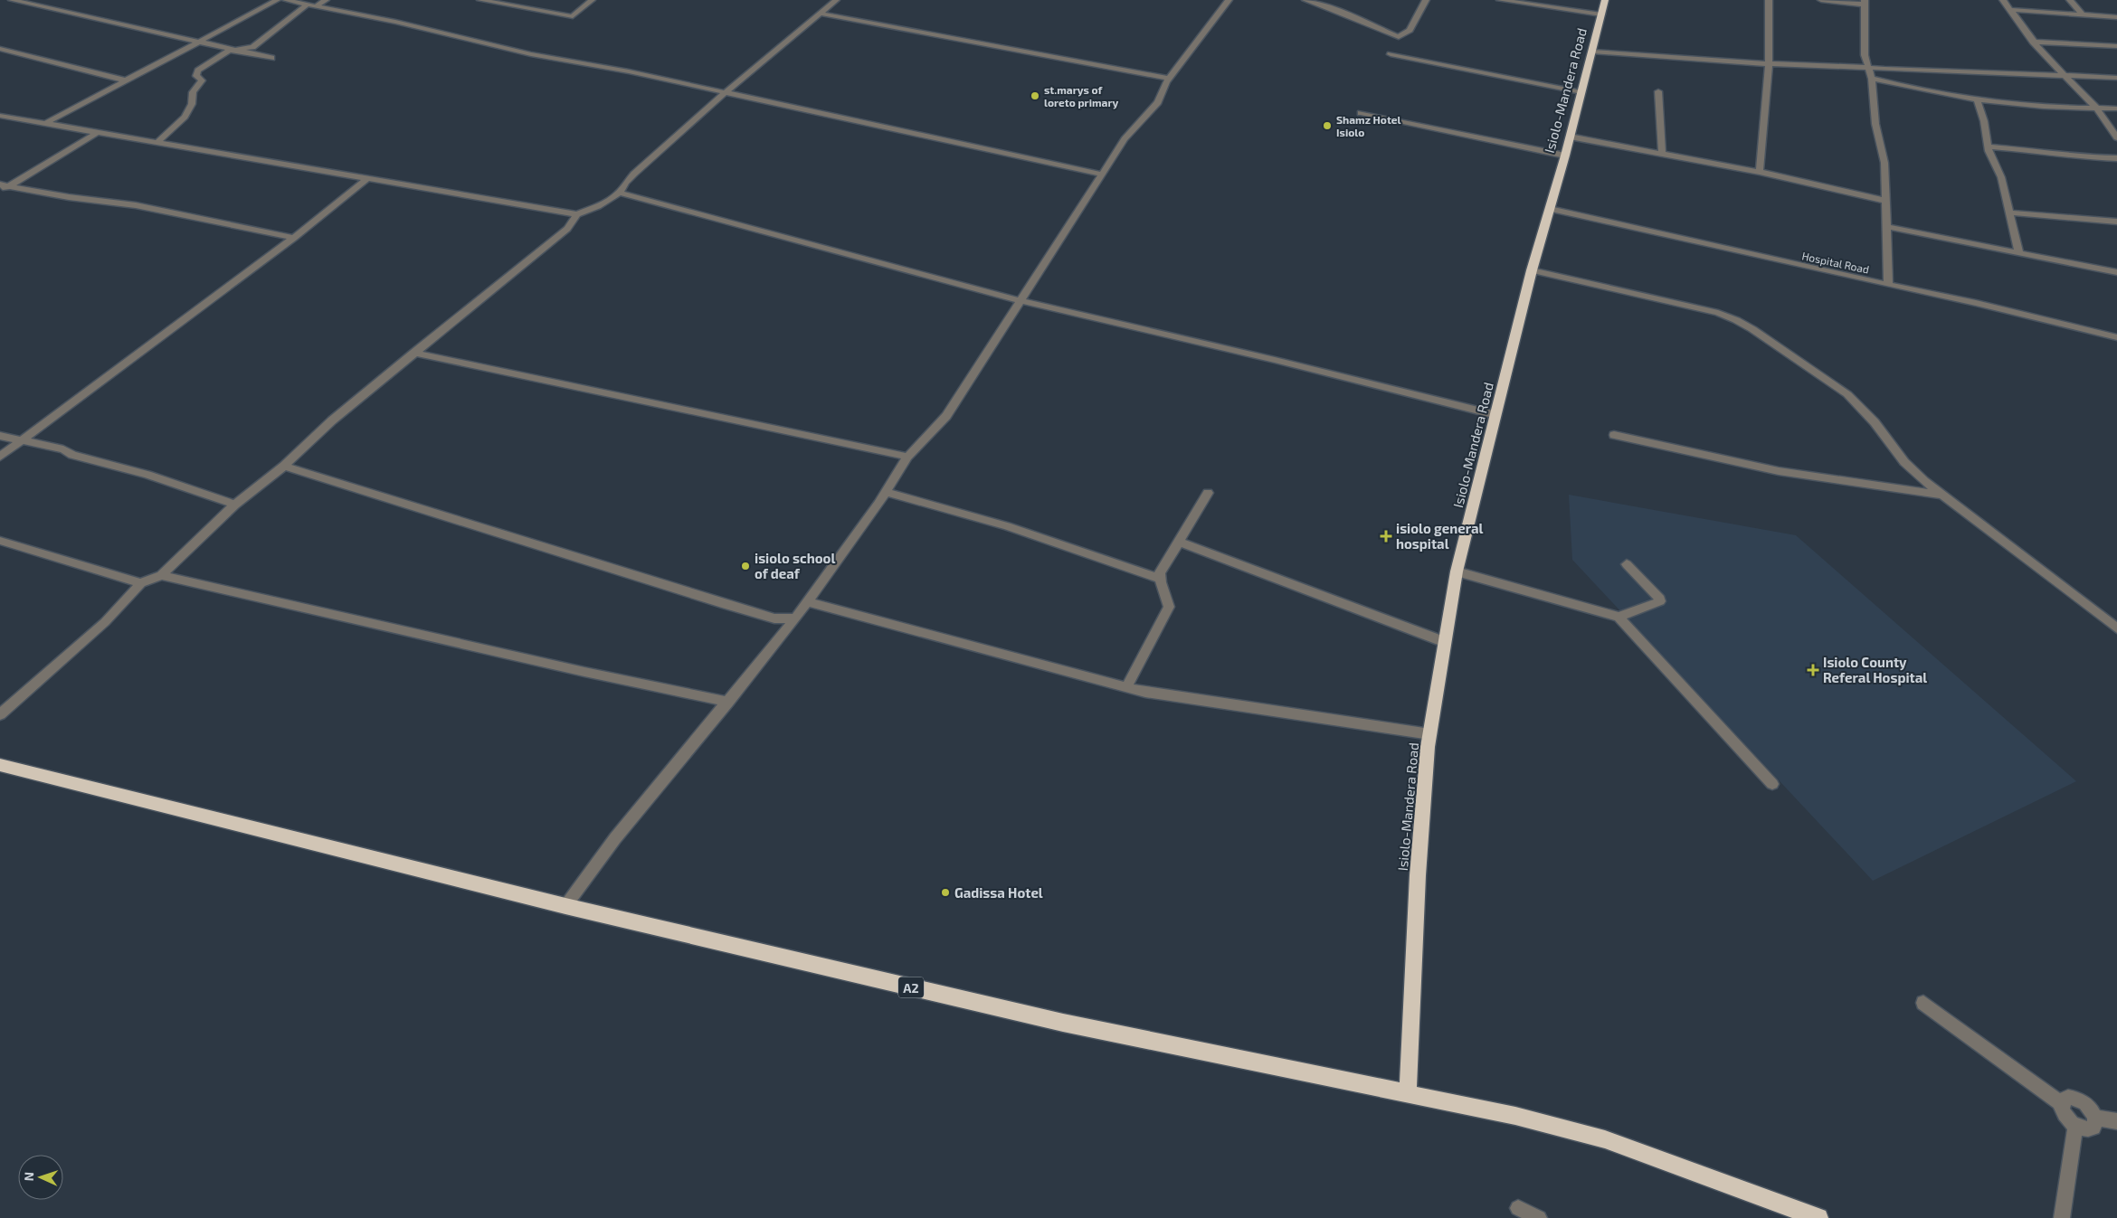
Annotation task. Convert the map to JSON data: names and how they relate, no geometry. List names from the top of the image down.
{
  "streets": {
    "highway": ["Isiolo-Mandera Road", "A2"],
    "street": ["Hospital Road"]
  },
  "crossings": [
    ["Isiolo-Mandera Road", "Hospital Road"],
    ["Isiolo-Mandera Road", "A2"]
  ],
  "places": {
    "other": [
      "st.marys of loreto primary",
      "Shamz Hotel Isiolo",
      "isiolo school of deaf",
      "Gadissa Hotel"
    ],
    "health": ["isiolo general hospital", "Isiolo County Referal Hospital"]
  },
  "north": "left"
}
